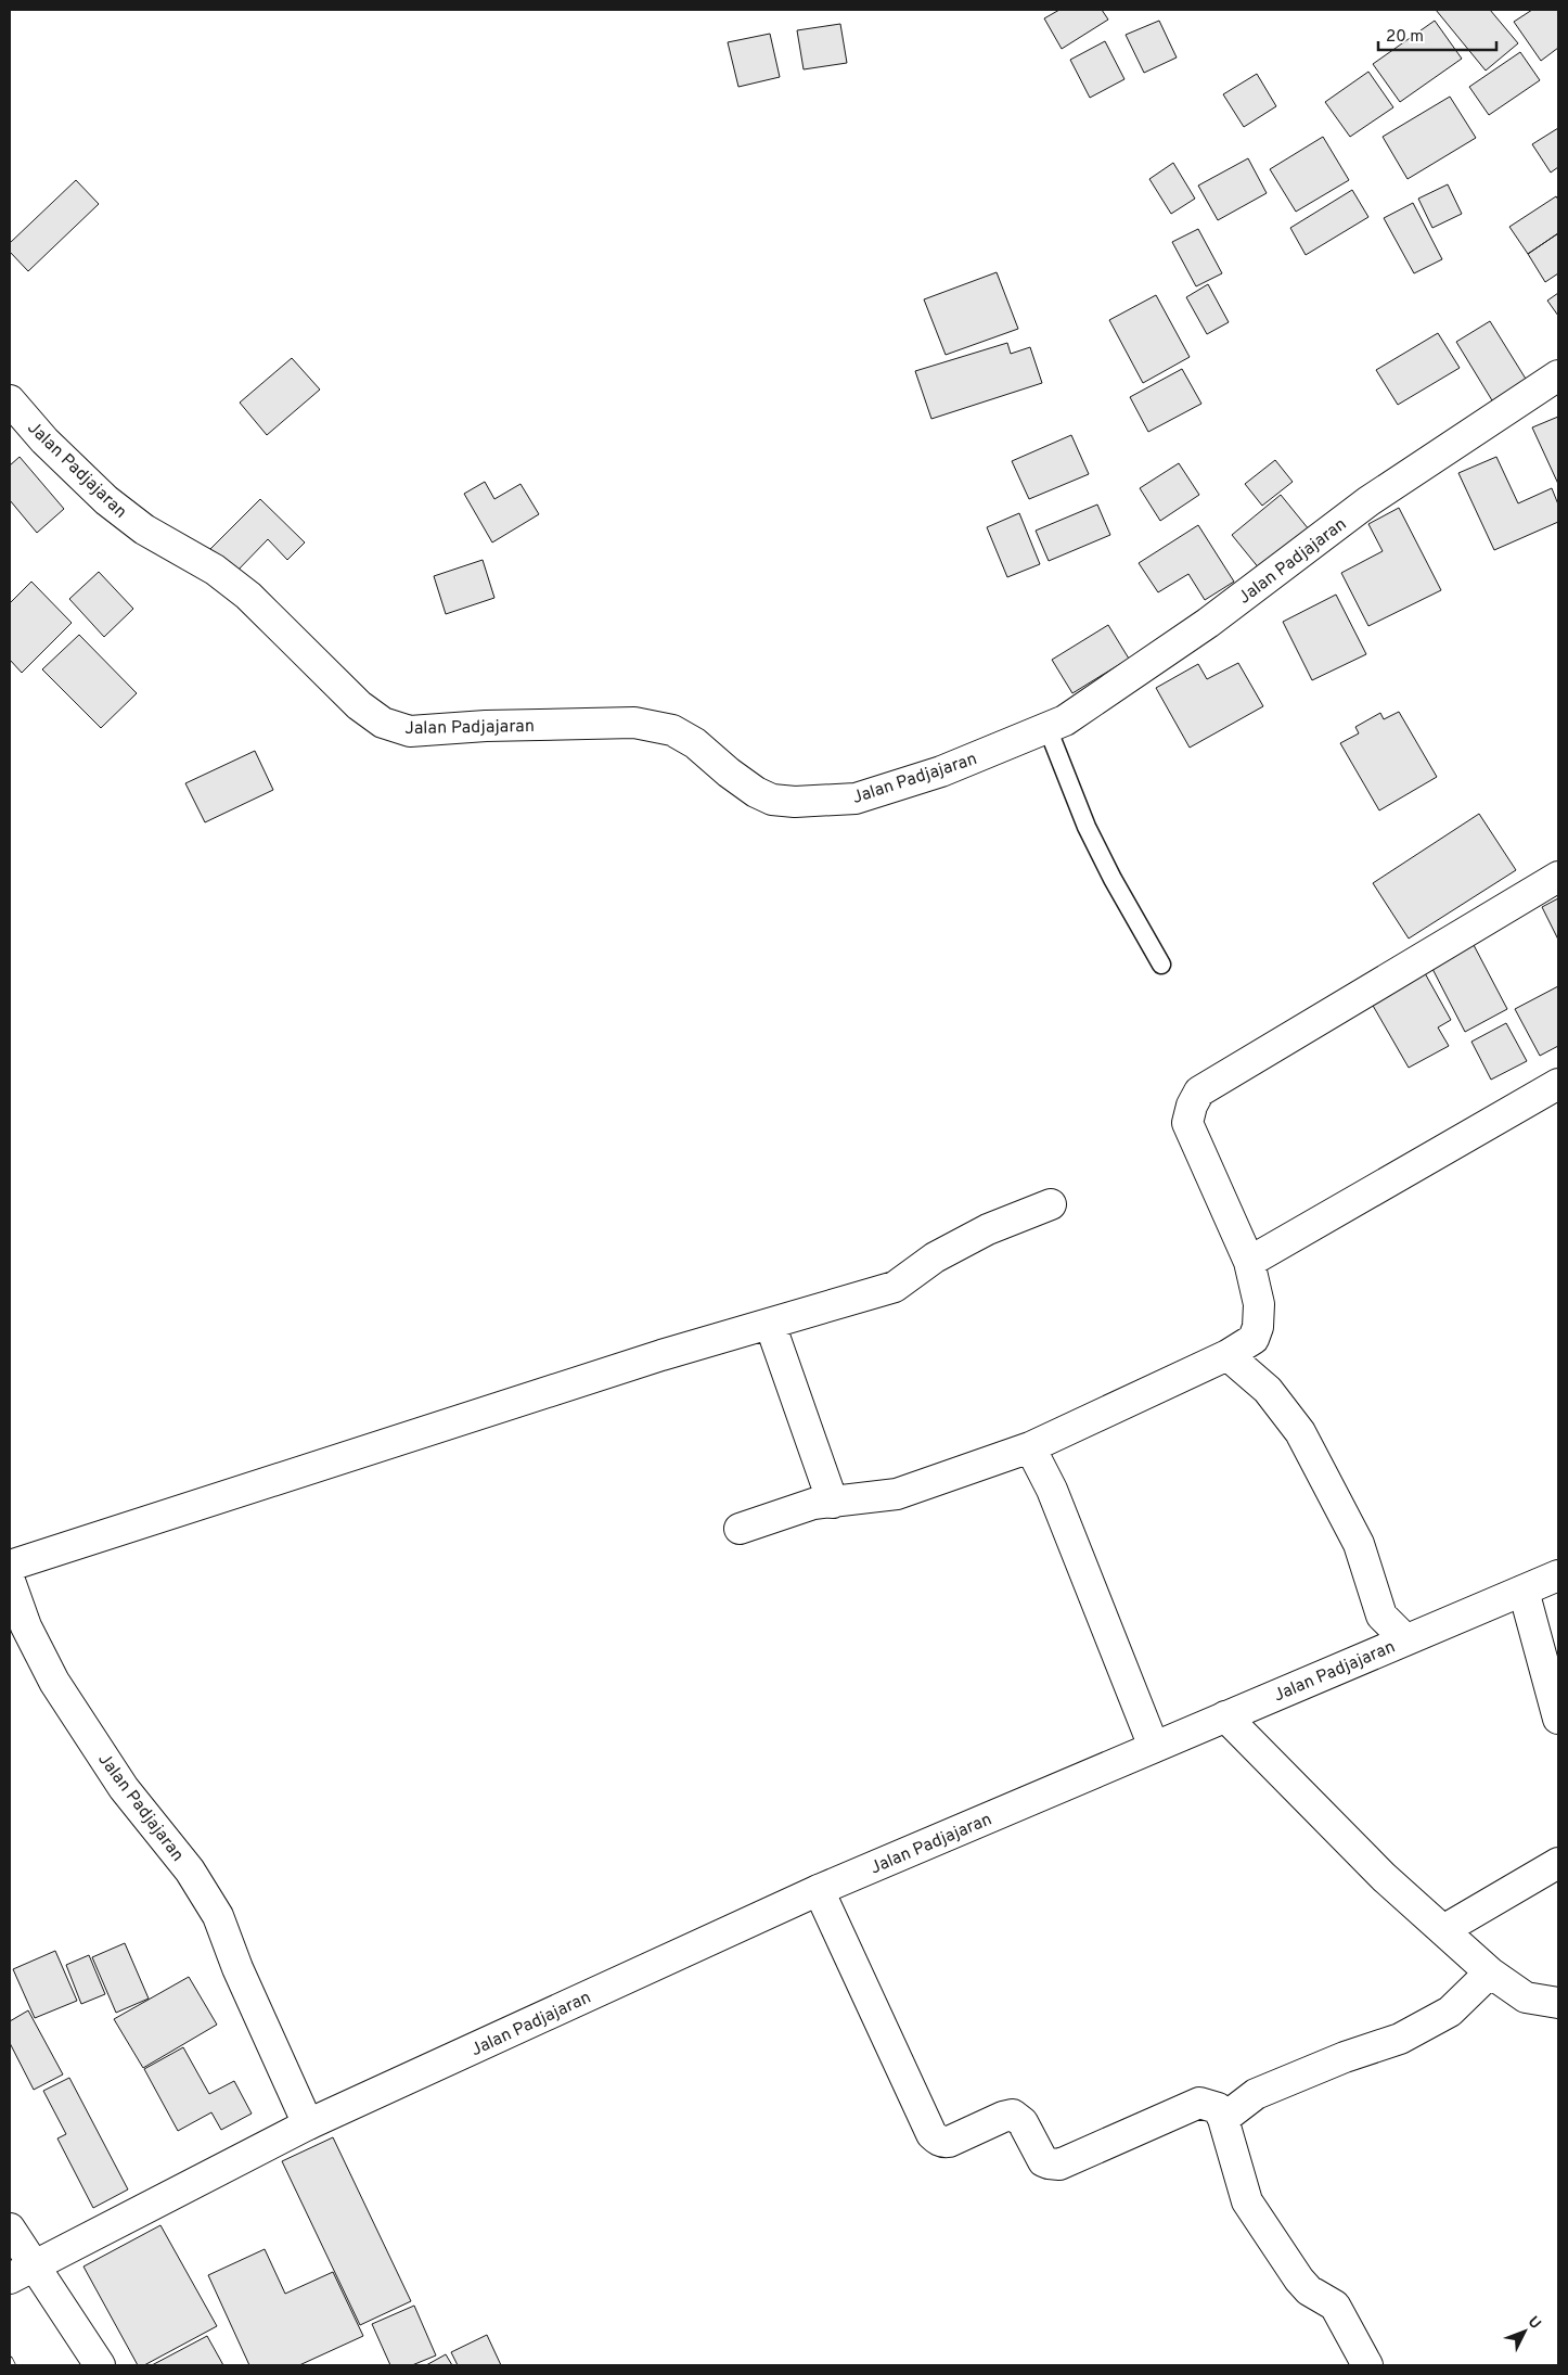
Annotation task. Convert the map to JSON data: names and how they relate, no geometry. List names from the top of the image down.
{
  "streets": {
    "street": ["Jalan Padjajaran"]
  },
  "scale_bar": "20 m",
  "north": "top right"
}
